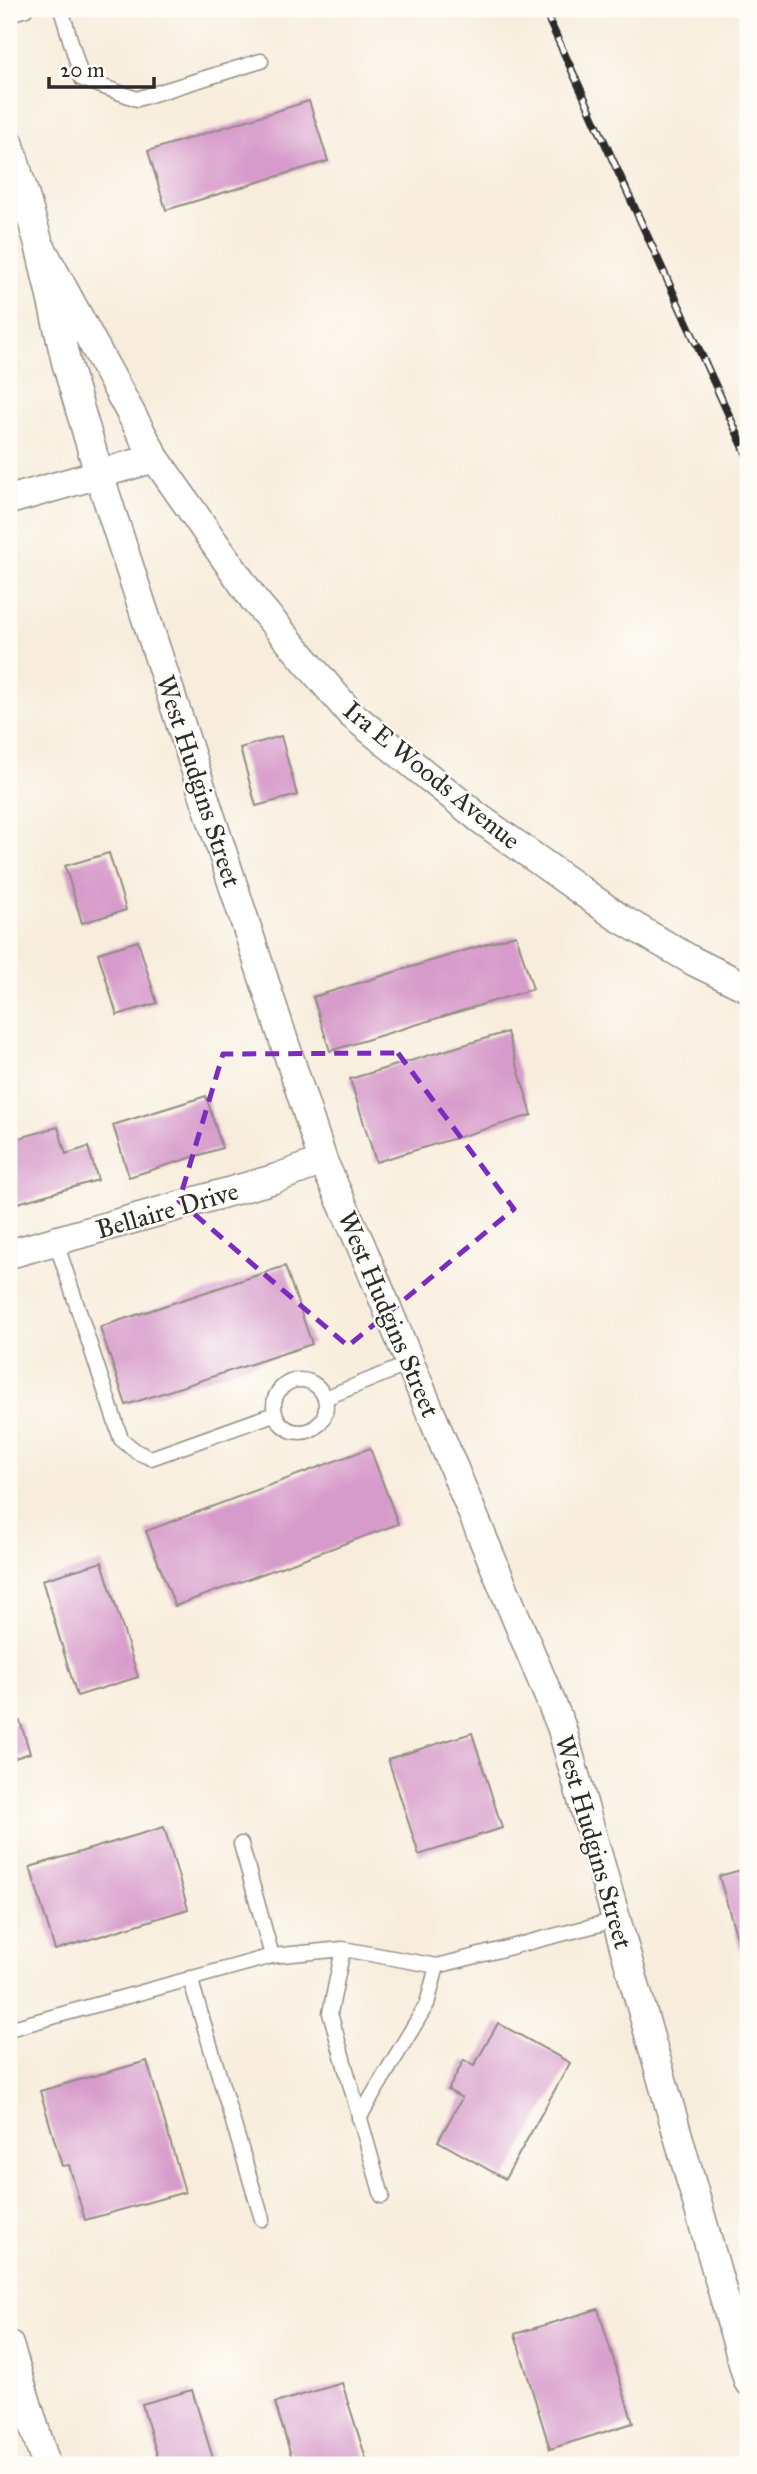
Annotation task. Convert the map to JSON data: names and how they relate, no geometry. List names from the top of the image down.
{
  "streets": {
    "street": ["Ira E Woods Avenue", "West Hudgins Street", "Bellaire Drive"]
  },
  "crossings": [
    ["Ira E Woods Avenue", "West Hudgins Street"],
    ["West Hudgins Street", "Bellaire Drive"]
  ],
  "scale_bar": "20 m"
}
